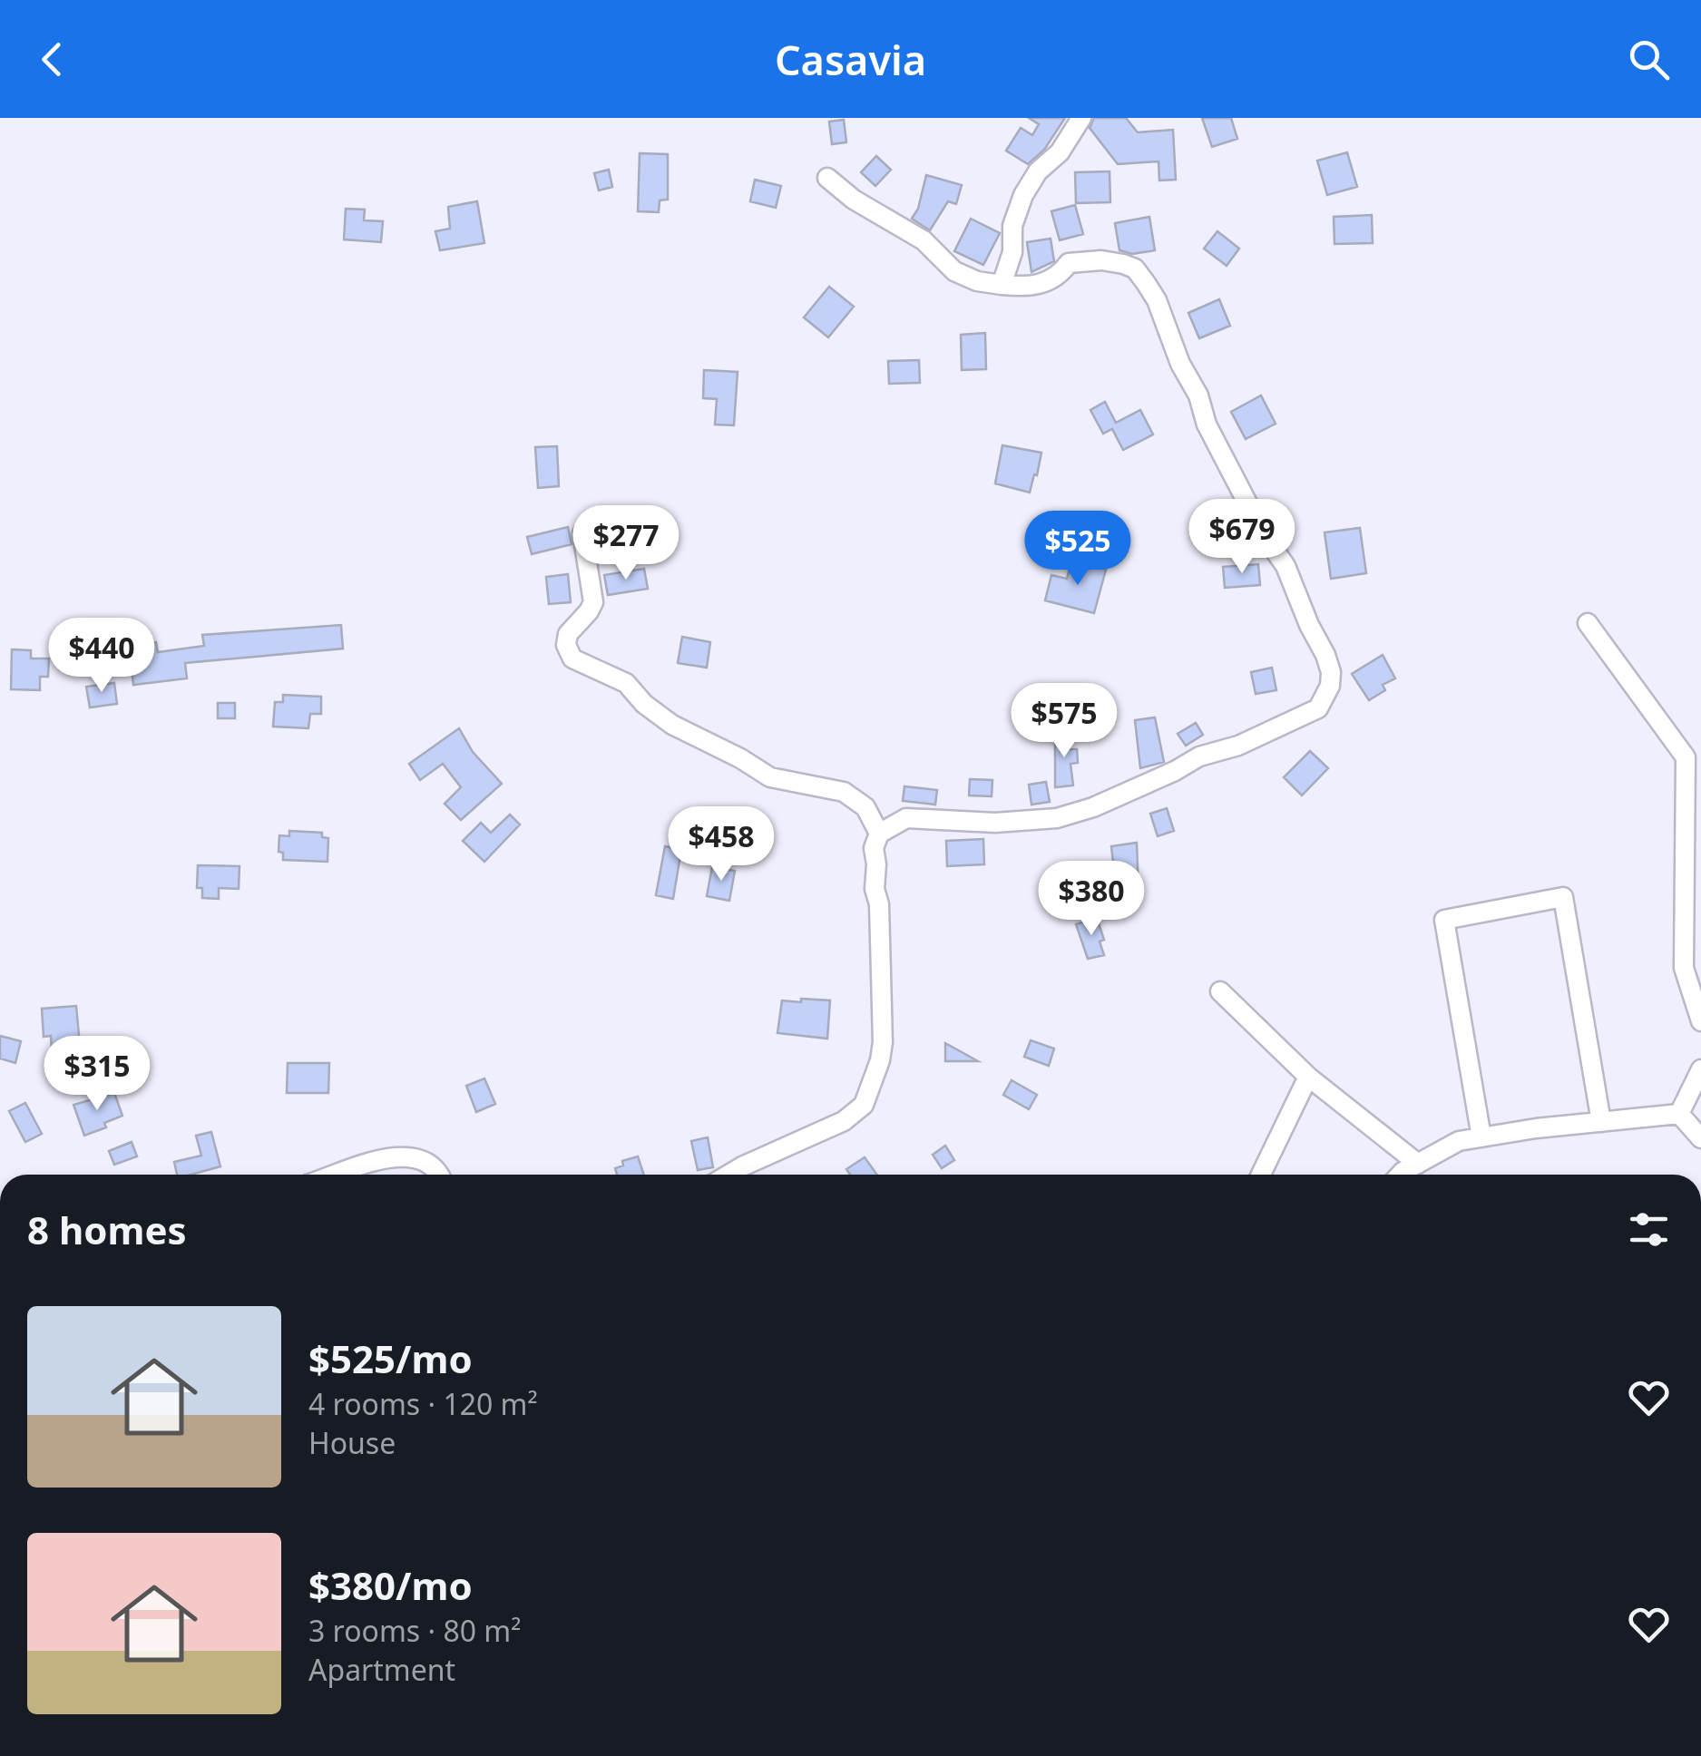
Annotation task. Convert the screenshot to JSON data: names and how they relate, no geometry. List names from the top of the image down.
{
  "page": {
    "header": "Casavia",
    "price": [
      "$679",
      "$277",
      "$525",
      "$440",
      "$575",
      "$458",
      "$380",
      "$315"
    ],
    "heading": "8 homes",
    "list": [
      {
        "name": "$525/mo",
        "note": "4 rooms · 120 m² · House"
      },
      {
        "name": "$380/mo",
        "note": "3 rooms · 80 m² · Apartment"
      }
    ]
  }
}
